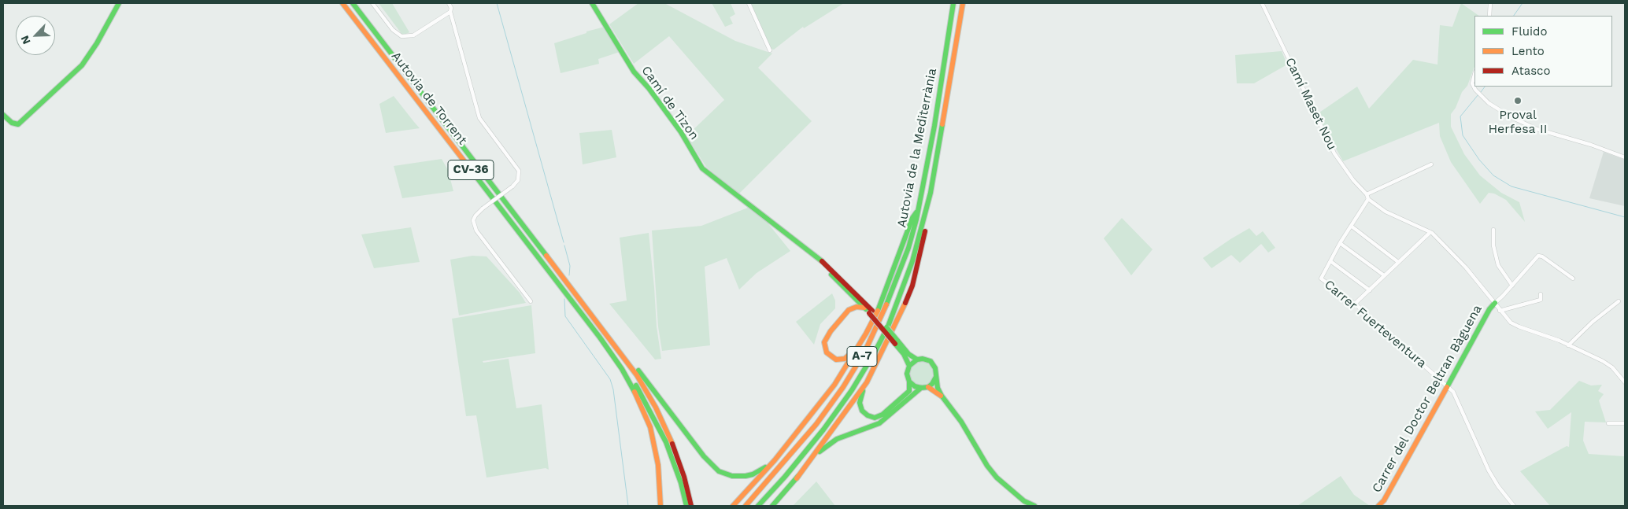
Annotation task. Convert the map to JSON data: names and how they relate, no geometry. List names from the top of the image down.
{
  "streets": {
    "main road": [
      "Autovia de Torrent",
      "Camí de Tizon",
      "Autovia de la Mediterrània",
      "CV-36",
      "A-7",
      "Carrer del Doctor Beltran Bàguena"
    ],
    "street": ["Camí Maset Nou", "Carrer Fuerteventura"]
  },
  "crossings": [
    ["Carrer Fuerteventura", "Carrer del Doctor Beltran Bàguena"]
  ],
  "places": ["Proval Herfesa II"],
  "legend": ["Fluido", "Lento", "Atasco"],
  "north": "bottom left"
}
